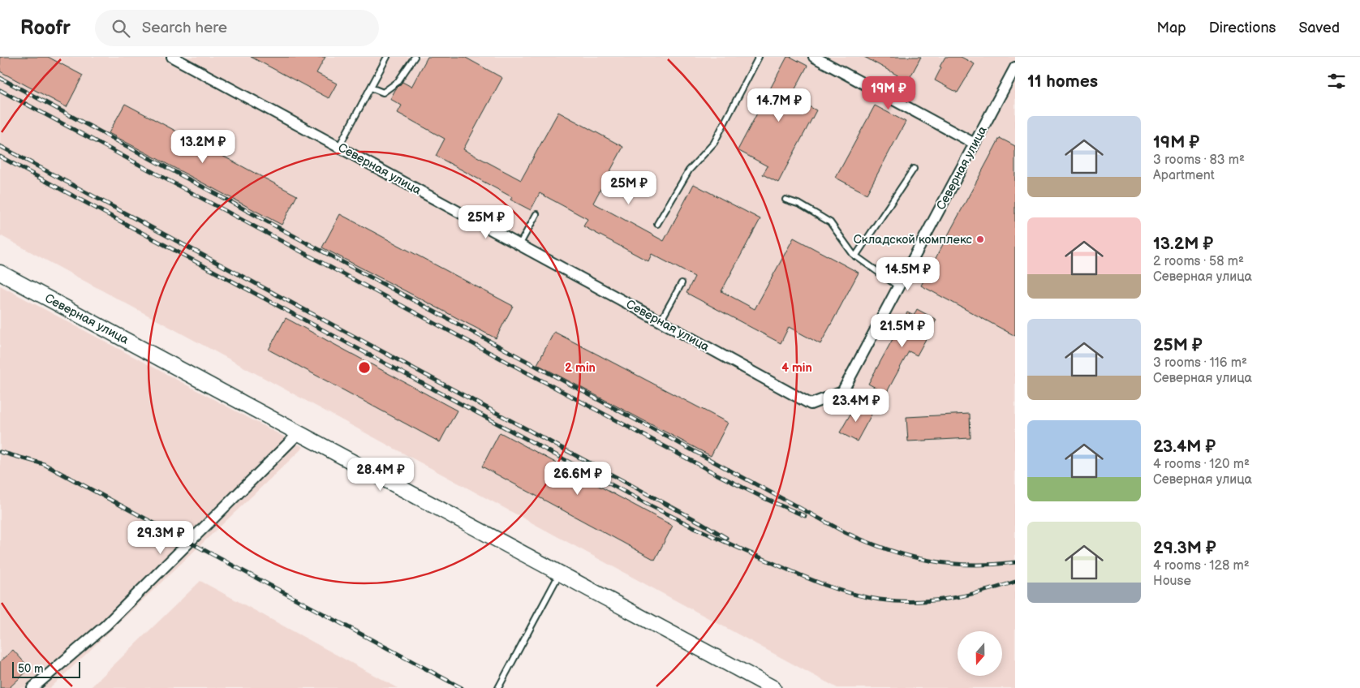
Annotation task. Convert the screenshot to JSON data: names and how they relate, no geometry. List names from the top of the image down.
{
  "streets": {
    "main road": ["Северная улица"]
  },
  "places": ["Складской комплекс"],
  "scale_bar": "50 m",
  "north": "bottom",
  "page": {
    "header": "Roofr",
    "search": "Search here",
    "nav": ["Map", "Directions", "Saved"],
    "heading": "11 homes",
    "price": [
      "19M ₽",
      "14.7M ₽",
      "13.2M ₽",
      "25M ₽",
      "25M ₽",
      "14.5M ₽",
      "21.5M ₽",
      "23.4M ₽",
      "28.4M ₽",
      "26.6M ₽",
      "29.3M ₽"
    ],
    "list": [
      {
        "name": "19M ₽",
        "note": "3 rooms · 83 m² · Apartment"
      },
      {
        "name": "13.2M ₽",
        "note": "2 rooms · 58 m² · Северная улица"
      },
      {
        "name": "25M ₽",
        "note": "3 rooms · 116 m² · Северная улица"
      },
      {
        "name": "23.4M ₽",
        "note": "4 rooms · 120 m² · Северная улица"
      },
      {
        "name": "29.3M ₽",
        "note": "4 rooms · 128 m² · House"
      }
    ],
    "scale": "50 m"
  },
  "rings": ["2 min", "4 min"]
}
